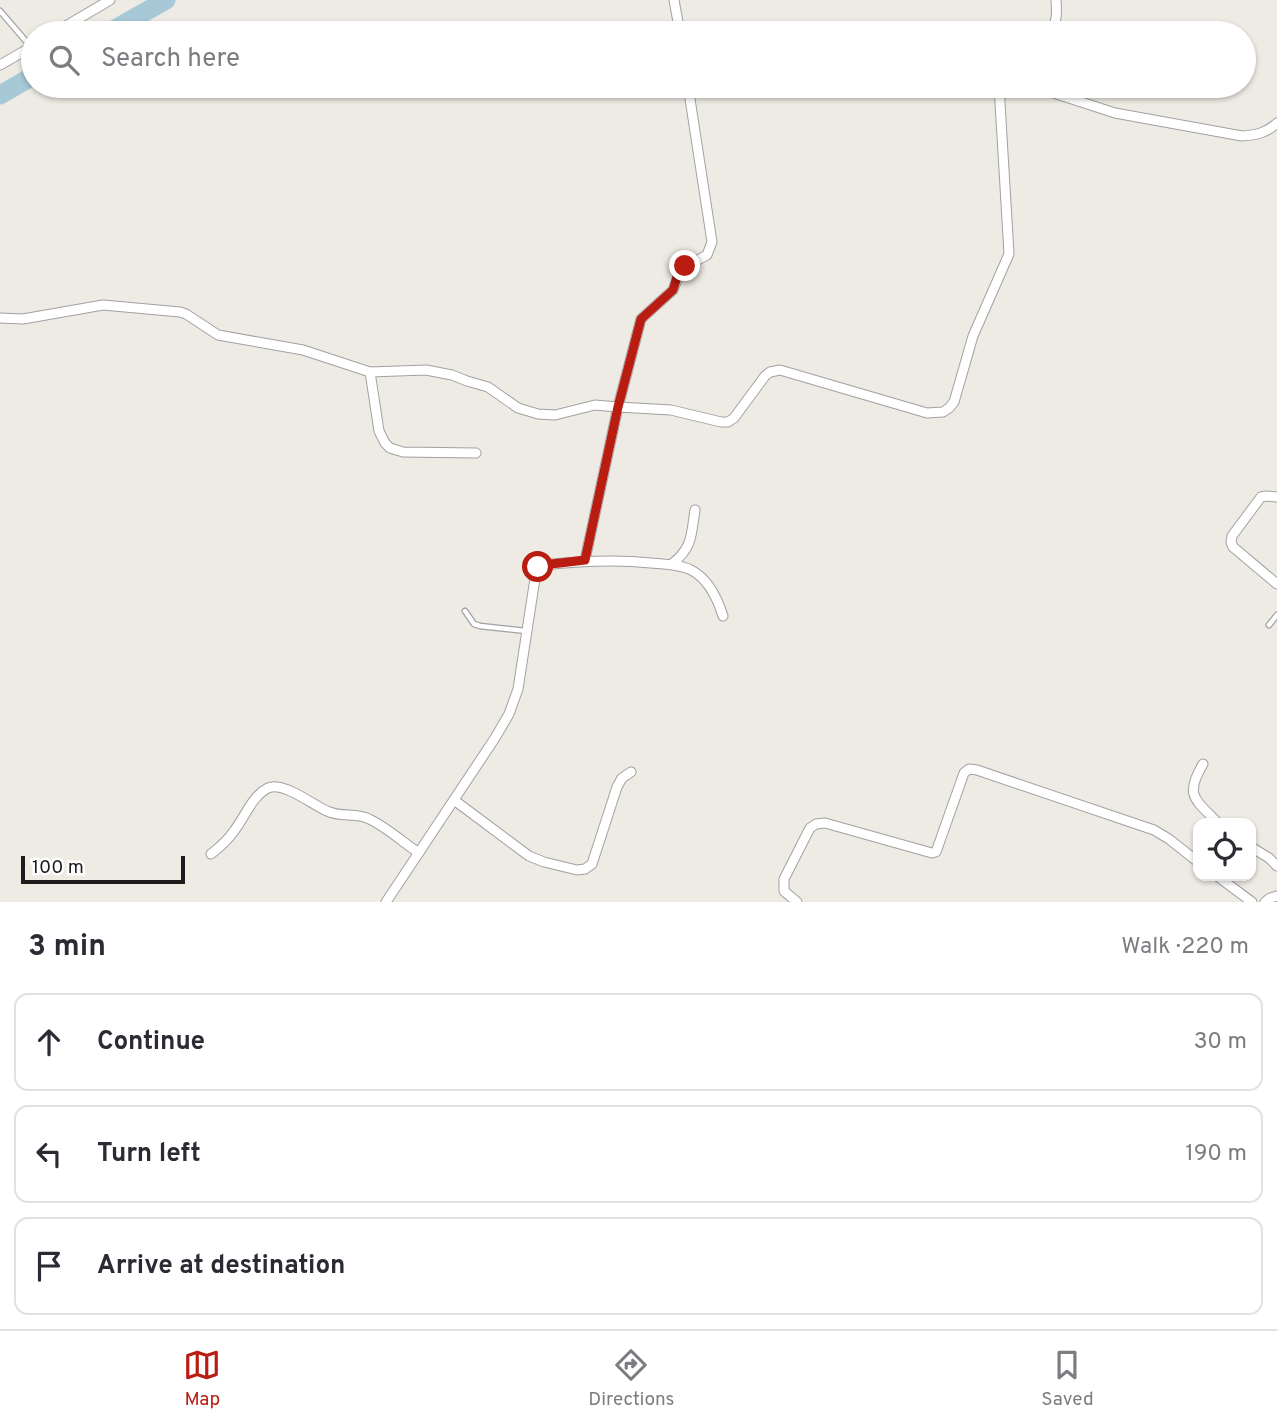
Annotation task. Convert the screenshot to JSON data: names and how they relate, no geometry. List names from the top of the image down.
{
  "scale_bar": "100 m",
  "page": {
    "search": "Search here",
    "scale": "100 m",
    "heading": ["3 min", "Walk · 220 m"],
    "list": [
      ["Continue", "30 m"],
      ["Turn left", "190 m"],
      "Arrive at destination"
    ],
    "nav": ["Map", "Directions", "Saved"]
  }
}
